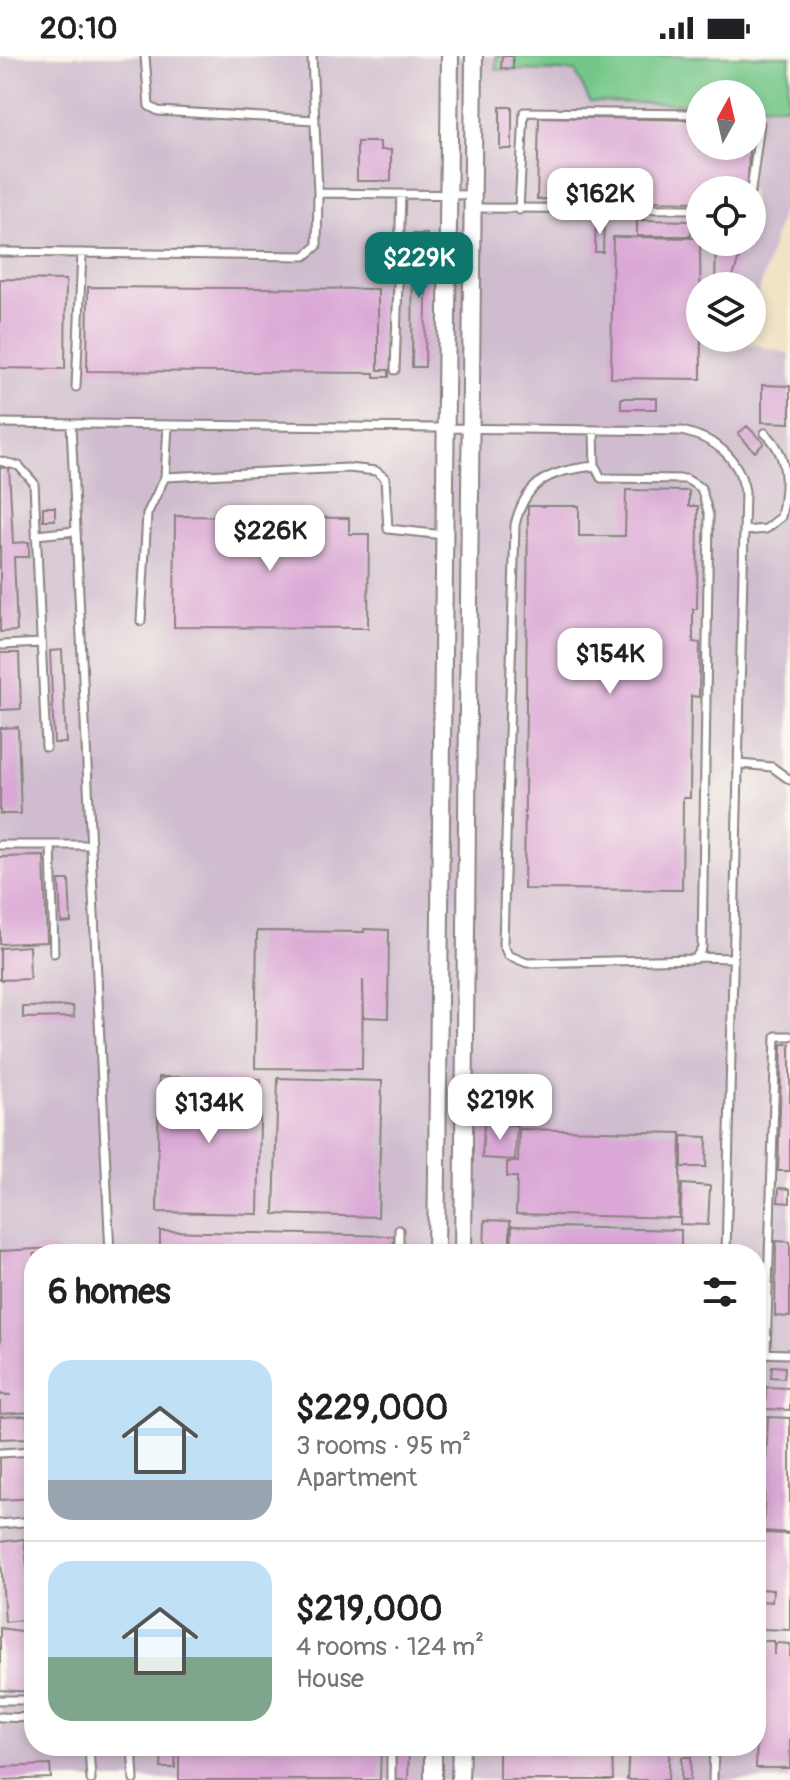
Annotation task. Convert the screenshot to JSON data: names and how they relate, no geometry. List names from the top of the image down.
{
  "north": "top",
  "page": {
    "status": "20:10",
    "price": [
      "$162K",
      "$229K",
      "$226K",
      "$154K",
      "$219K",
      "$134K"
    ],
    "heading": "6 homes",
    "list": [
      {
        "name": "$229,000",
        "note": "3 rooms · 95 m² · Apartment"
      },
      {
        "name": "$219,000",
        "note": "4 rooms · 124 m² · House"
      }
    ]
  }
}
